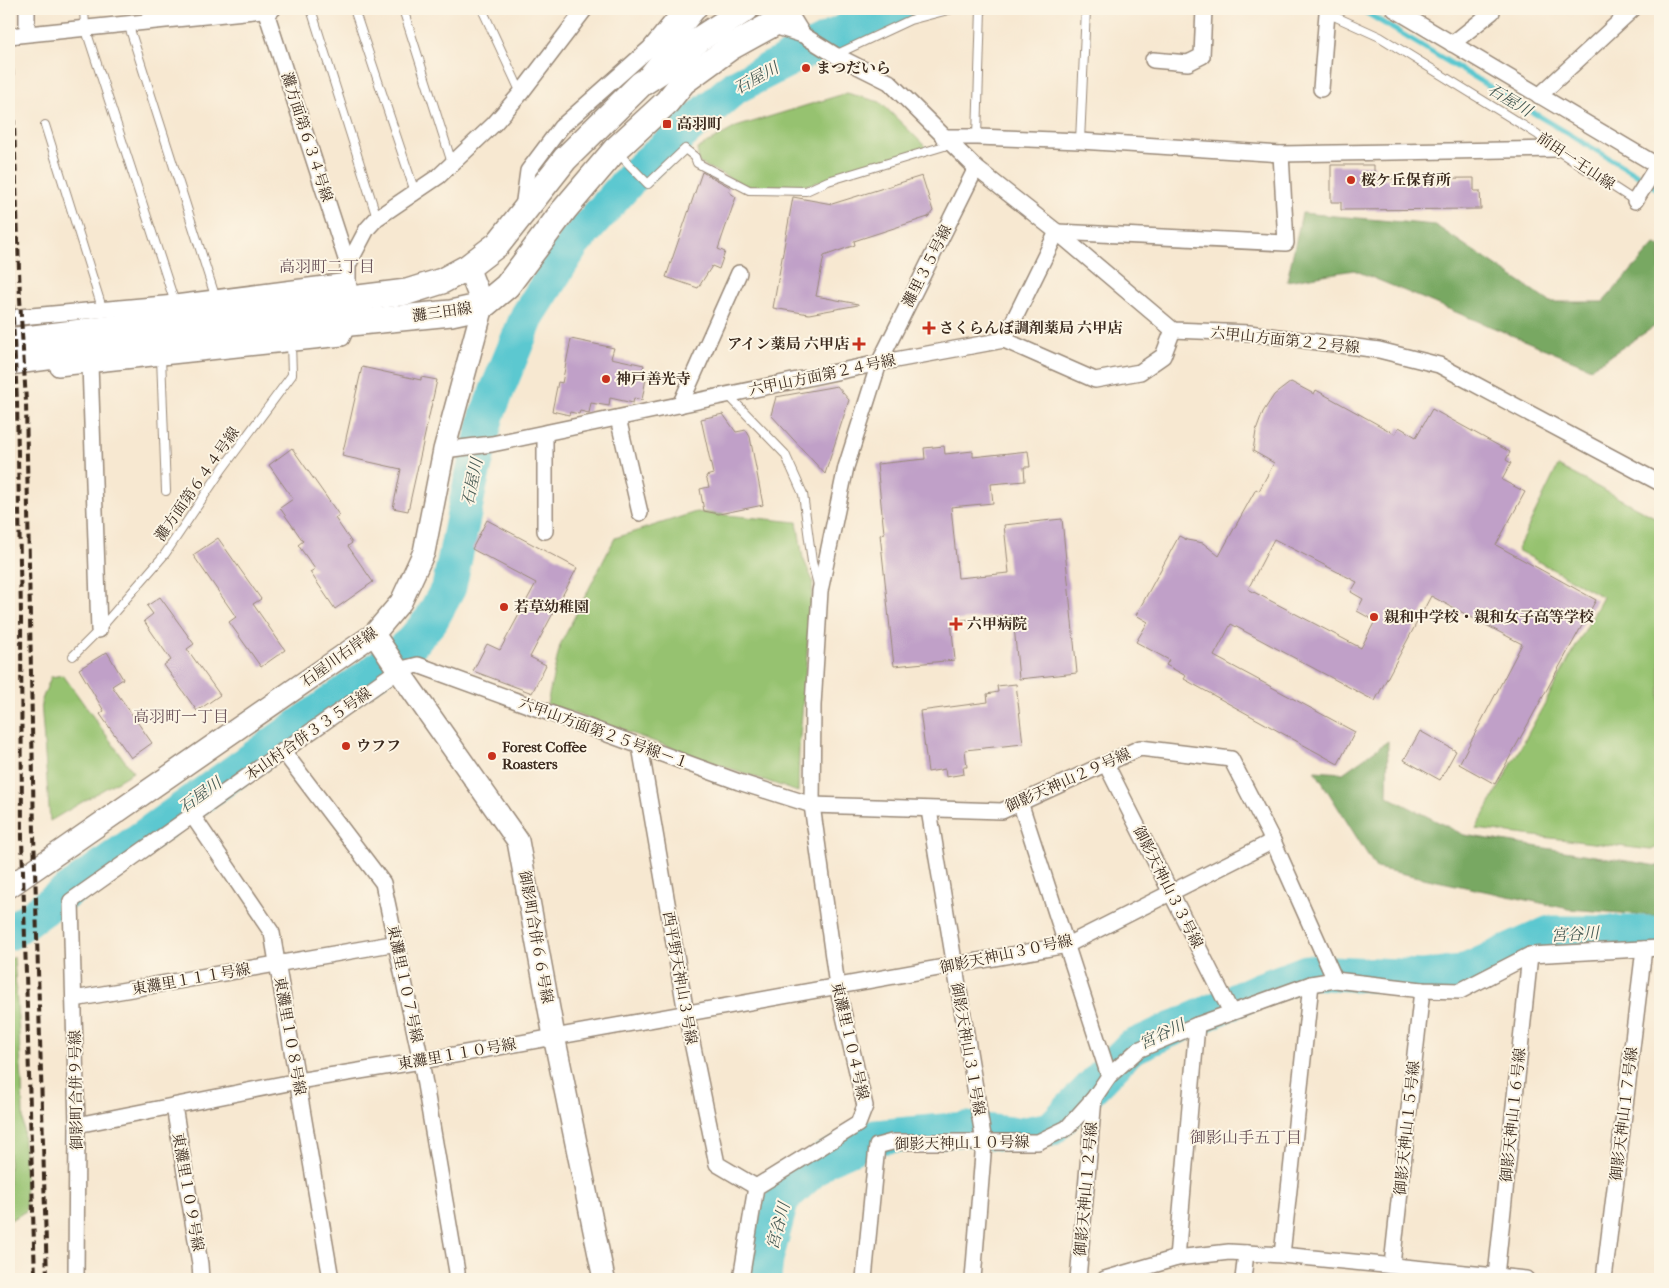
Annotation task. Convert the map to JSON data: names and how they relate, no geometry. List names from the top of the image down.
{
  "streets": {
    "main road": ["灘三田線"],
    "street": [
      "灘方面第６３４号線",
      "前田一王山線",
      "灘里３５号線",
      "六甲山方面第２２号線",
      "六甲山方面第２４号線",
      "石屋川右岸線",
      "六甲山方面第２５号線－１",
      "本山村合併３３５号線",
      "御影天神山２９号線",
      "御影天神山３３号線",
      "御影町合併６６号線",
      "御影天神山３０号線",
      "西平野天神山３号線",
      "東灘里１１１号線",
      "東灘里１０７号線",
      "東灘里１０８号線",
      "東灘里１０４号線",
      "御影天神山３１号線",
      "東灘里１１０号線",
      "御影町合併９号線",
      "御影天神山１７号線",
      "御影天神山１６号線",
      "御影天神山１５号線",
      "御影天神山１０号線",
      "御影天神山１２号線",
      "東灘里１０９号線"
    ],
    "lane": ["灘方面第６４４号線"]
  },
  "crossings": [
    ["灘里３５号線", "六甲山方面第２４号線"],
    ["灘里３５号線", "東灘里１０４号線"],
    ["灘三田線", "石屋川右岸線"],
    ["六甲山方面第２４号線", "石屋川右岸線"],
    ["石屋川右岸線", "御影町合併６６号線"],
    ["六甲山方面第２５号線－１", "本山村合併３３５号線"],
    ["六甲山方面第２５号線－１", "御影天神山２９号線"],
    ["六甲山方面第２５号線－１", "御影町合併６６号線"],
    ["六甲山方面第２５号線－１", "西平野天神山３号線"],
    ["六甲山方面第２５号線－１", "東灘里１０４号線"],
    ["本山村合併３３５号線", "御影町合併６６号線"],
    ["本山村合併３３５号線", "東灘里１０７号線"],
    ["本山村合併３３５号線", "東灘里１０８号線"],
    ["本山村合併３３５号線", "御影町合併９号線"],
    ["御影天神山２９号線", "御影天神山３３号線"],
    ["御影天神山２９号線", "御影天神山３０号線"],
    ["御影天神山２９号線", "東灘里１０４号線"],
    ["御影天神山２９号線", "御影天神山３１号線"],
    ["御影天神山２９号線", "御影天神山１０号線"],
    ["御影天神山３３号線", "御影天神山３０号線"],
    ["御影天神山３３号線", "御影天神山１０号線"],
    ["御影町合併６６号線", "東灘里１１０号線"],
    ["御影天神山３０号線", "東灘里１０４号線"],
    ["御影天神山３０号線", "御影天神山３１号線"],
    ["御影天神山３０号線", "東灘里１１０号線"],
    ["西平野天神山３号線", "東灘里１０４号線"],
    ["西平野天神山３号線", "東灘里１１０号線"],
    ["東灘里１１１号線", "東灘里１０７号線"],
    ["東灘里１１１号線", "東灘里１０８号線"],
    ["東灘里１１１号線", "御影町合併９号線"],
    ["東灘里１０７号線", "東灘里１１０号線"],
    ["東灘里１０８号線", "東灘里１１０号線"],
    ["東灘里１０４号線", "東灘里１１０号線"],
    ["御影天神山３１号線", "御影天神山１０号線"],
    ["東灘里１１０号線", "御影町合併９号線"],
    ["東灘里１１０号線", "東灘里１０９号線"],
    ["御影天神山１７号線", "御影天神山１０号線"],
    ["御影天神山１６号線", "御影天神山１０号線"],
    ["御影天神山１５号線", "御影天神山１０号線"],
    ["御影天神山１０号線", "御影天神山１２号線"]
  ],
  "districts": ["高羽町二丁目", "高羽町一丁目", "御影山手五丁目"],
  "water": ["石屋川", "宮谷川"],
  "places": {
    "other": [
      "まつだいら",
      "桜ケ丘保育所",
      "神戸善光寺",
      "若草幼稚園",
      "親和中学校・親和女子高等学校",
      "ウフフ",
      "Forest Coffee Roasters"
    ],
    "transit": ["高羽町"],
    "health": ["さくらんぼ調剤薬局 六甲店", "アイン薬局 六甲店", "六甲病院"]
  }
}
